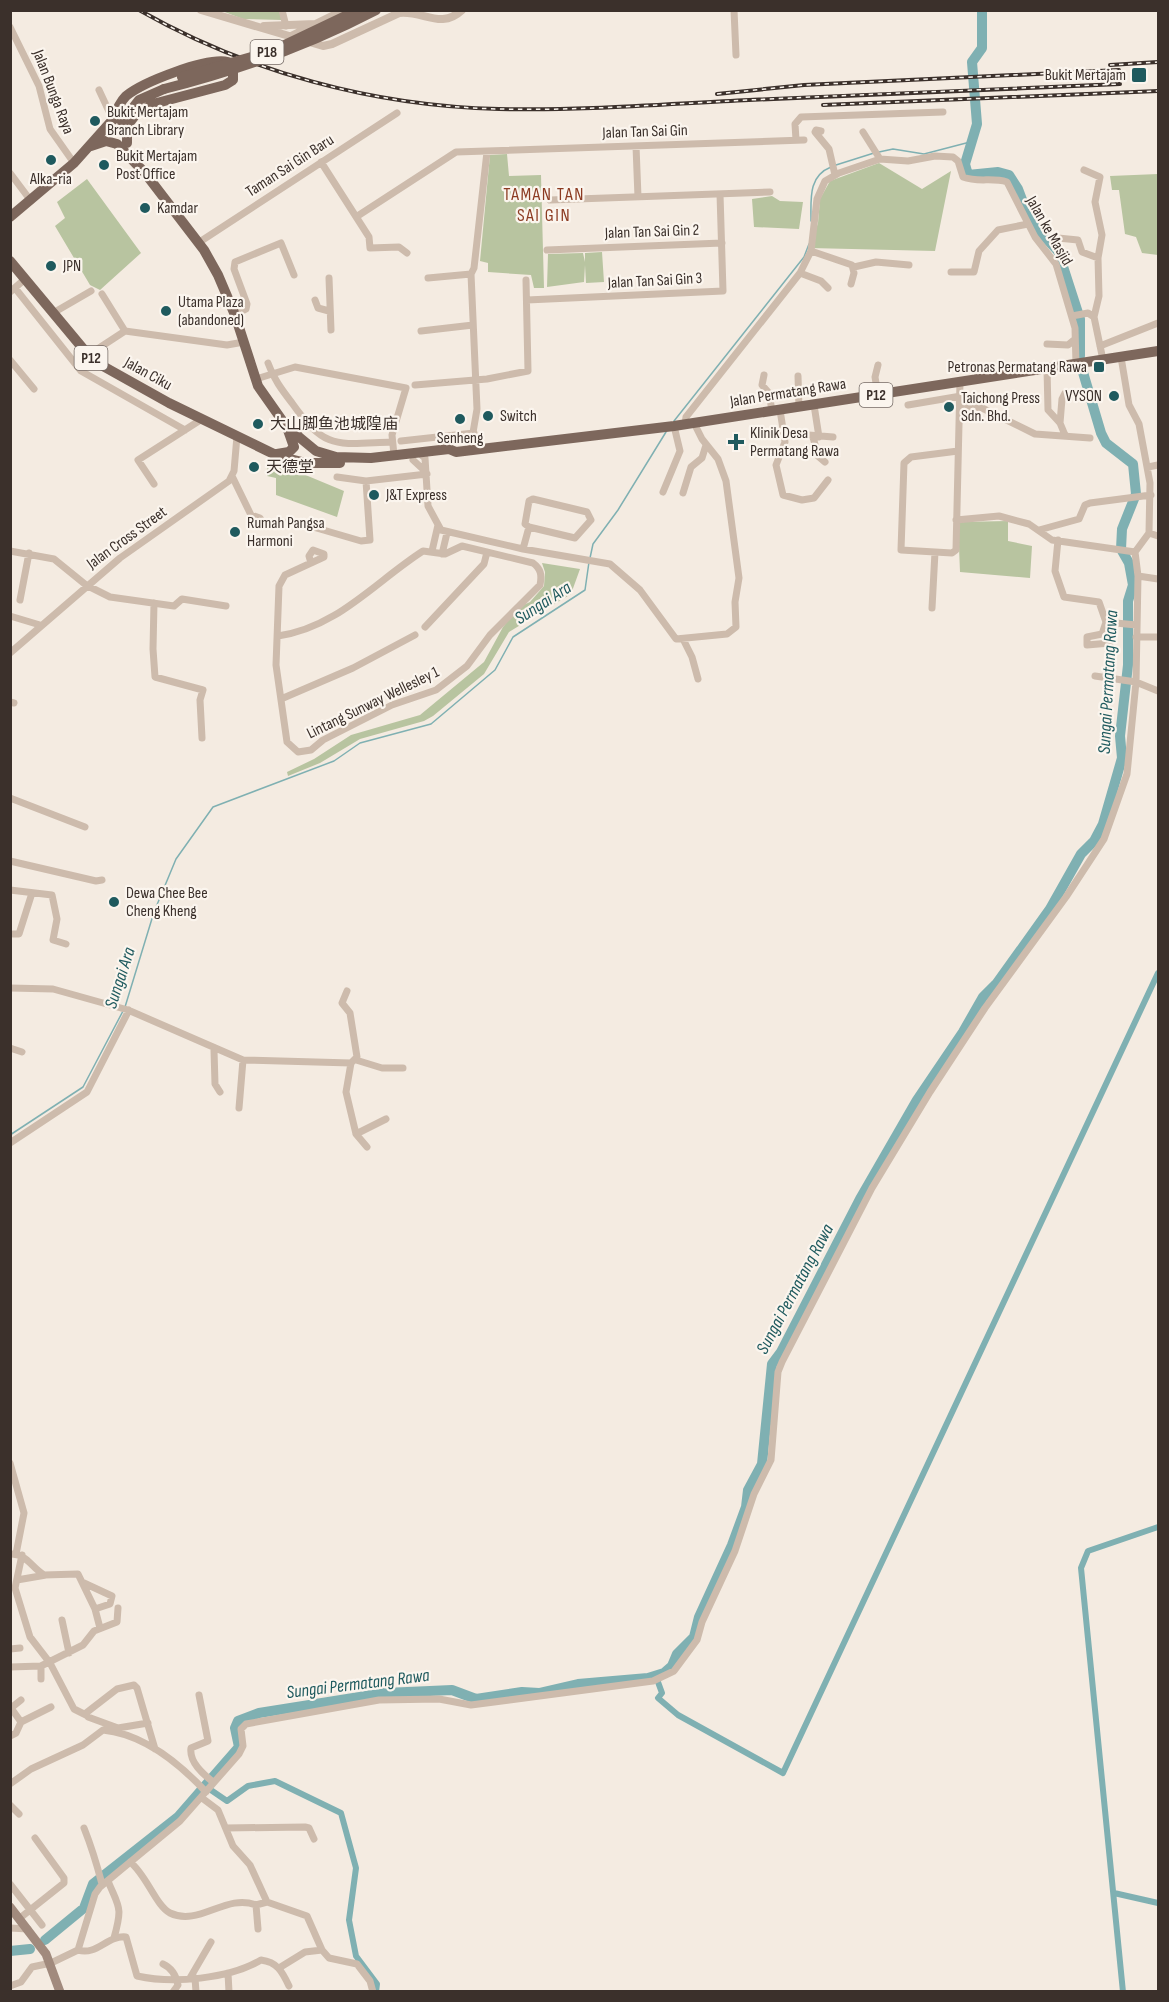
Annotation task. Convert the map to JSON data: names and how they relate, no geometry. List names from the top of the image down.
{
  "streets": {
    "main road": [
      "P18",
      "P12",
      "Jalan Ciku",
      "Jalan Permatang Rawa"
    ],
    "street": [
      "Jalan Bunga Raya",
      "Jalan Tan Sai Gin",
      "Taman Sai Gin Baru",
      "Jalan ke Masjid",
      "Jalan Tan Sai Gin 2",
      "Jalan Tan Sai Gin 3",
      "Jalan Cross Street",
      "Lintang Sunway Wellesley 1"
    ]
  },
  "crossings": [
    ["Jalan ke Masjid", "Jalan Permatang Rawa"],
    ["Jalan Tan Sai Gin 2", "Jalan Tan Sai Gin 3"],
    ["P12", "Jalan Permatang Rawa"],
    ["Jalan Ciku", "Jalan Permatang Rawa"]
  ],
  "districts": ["TAMAN TAN SAI GIN"],
  "water": ["Sungai Ara", "Sungai Permatang Rawa"],
  "places": {
    "transit": ["Bukit Mertajam", "Petronas Permatang Rawa"],
    "other": [
      "Bukit Mertajam Branch Library",
      "Alka-ria",
      "Bukit Mertajam Post Office",
      "Kamdar",
      "JPN",
      "Utama Plaza (abandoned)",
      "VYSON",
      "Taichong Press Sdn. Bhd.",
      "Switch",
      "Senheng",
      "大山脚鱼池城隍庙",
      "天德堂",
      "J&T Express",
      "Rumah Pangsa Harmoni",
      "Dewa Chee Bee Cheng Kheng"
    ],
    "health": ["Klinik Desa Permatang Rawa"]
  }
}
